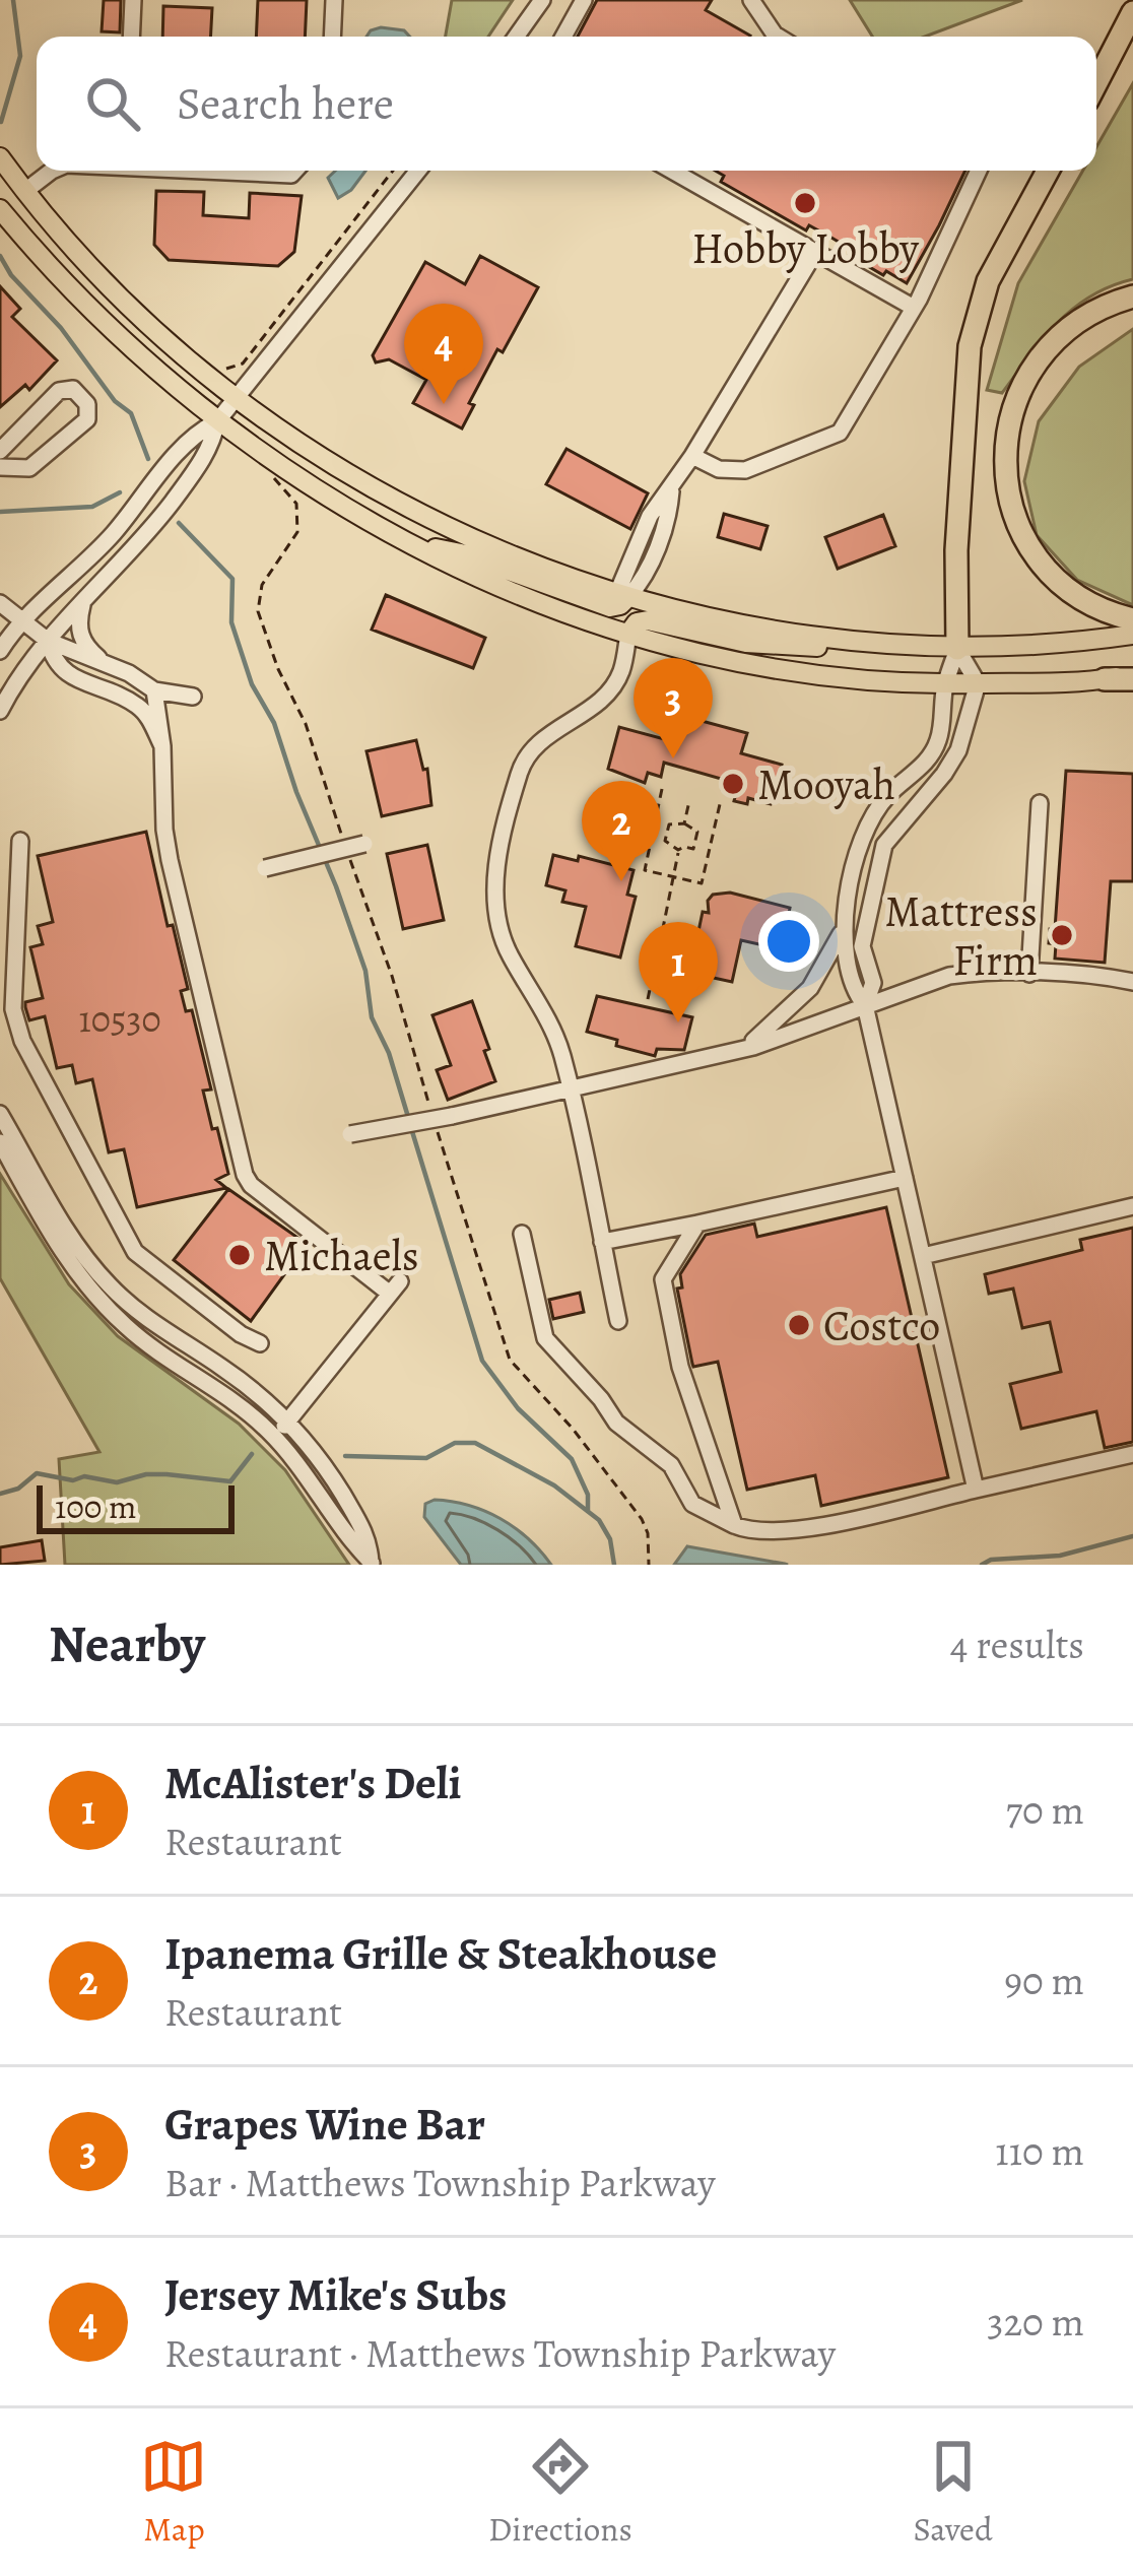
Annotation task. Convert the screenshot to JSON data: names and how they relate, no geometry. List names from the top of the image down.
{
  "places": [
    "Hobby Lobby",
    "Mooyah",
    "Mattress Firm",
    "Michaels",
    "Costco"
  ],
  "house_numbers": ["10530"],
  "scale_bar": "100 m",
  "page": {
    "search": "Search here",
    "pins": [
      "4",
      "3",
      "2",
      "1"
    ],
    "scale": "100 m",
    "heading": ["Nearby", "4 results"],
    "list": [
      {
        "mark": "1",
        "name": "McAlister's Deli",
        "note": "Restaurant",
        "value": "70 m"
      },
      {
        "mark": "2",
        "name": "Ipanema Grille & Steakhouse",
        "note": "Restaurant",
        "value": "90 m"
      },
      {
        "mark": "3",
        "name": "Grapes Wine Bar",
        "note": "Bar · Matthews Township Parkway",
        "value": "110 m"
      },
      {
        "mark": "4",
        "name": "Jersey Mike's Subs",
        "note": "Restaurant · Matthews Township Parkway",
        "value": "320 m"
      }
    ],
    "nav": ["Map", "Directions", "Saved"]
  }
}
